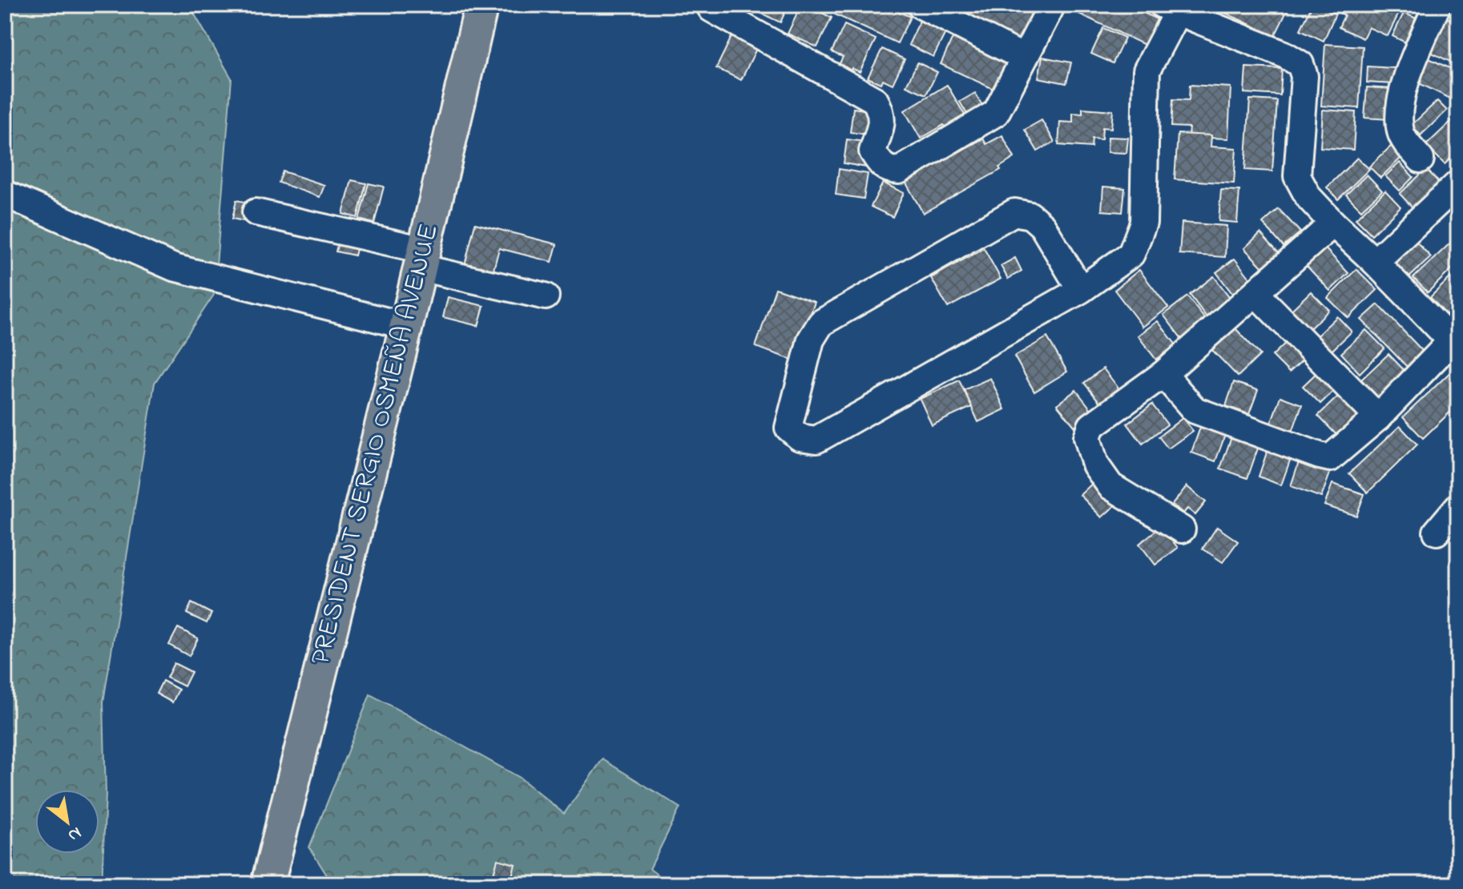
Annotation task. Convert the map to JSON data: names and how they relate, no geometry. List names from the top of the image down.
{
  "streets": {
    "main road": ["PRESIDENT SERGIO OSMEÑA AVENUE"]
  },
  "north": "bottom right"
}
